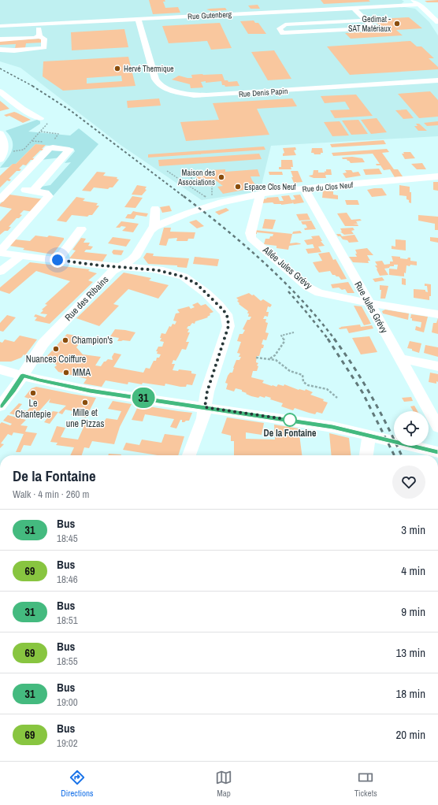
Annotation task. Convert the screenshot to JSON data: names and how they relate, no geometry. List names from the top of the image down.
{
  "streets": {
    "street": [
      "Rue Gutenberg",
      "Rue Denis Papin",
      "Rue du Clos Neuf",
      "Allée Jules Grévy",
      "Rue des Ribains",
      "Rue Jules Grévy"
    ]
  },
  "crossings": [
    ["Rue Gutenberg", "Rue Denis Papin"],
    ["Rue du Clos Neuf", "Allée Jules Grévy"],
    ["Rue du Clos Neuf", "Rue des Ribains"],
    ["Rue du Clos Neuf", "Rue Jules Grévy"],
    ["Allée Jules Grévy", "Rue Jules Grévy"]
  ],
  "places": [
    "Gedimat - SAT Matériaux",
    "Hervé Thermique",
    "Maison des Associations",
    "Espace Clos Neuf",
    "Champion's",
    "Nuances Coiffure",
    "MMA",
    "Le Chantepie",
    "Mille et une Pizzas",
    "De la Fontaine"
  ],
  "lines": ["bus line 31"],
  "page": {
    "on_map": "31",
    "heading": ["De la Fontaine", "Walk · 4 min · 260 m"],
    "list": [
      {
        "mark": "31",
        "name": "Bus",
        "note": "18:45",
        "value": "3 min"
      },
      {
        "mark": "69",
        "name": "Bus",
        "note": "18:46",
        "value": "4 min"
      },
      {
        "mark": "31",
        "name": "Bus",
        "note": "18:51",
        "value": "9 min"
      },
      {
        "mark": "69",
        "name": "Bus",
        "note": "18:55",
        "value": "13 min"
      },
      {
        "mark": "31",
        "name": "Bus",
        "note": "19:00",
        "value": "18 min"
      },
      {
        "mark": "69",
        "name": "Bus",
        "note": "19:02",
        "value": "20 min"
      }
    ],
    "tabs": ["Directions", "Map", "Tickets"]
  }
}
